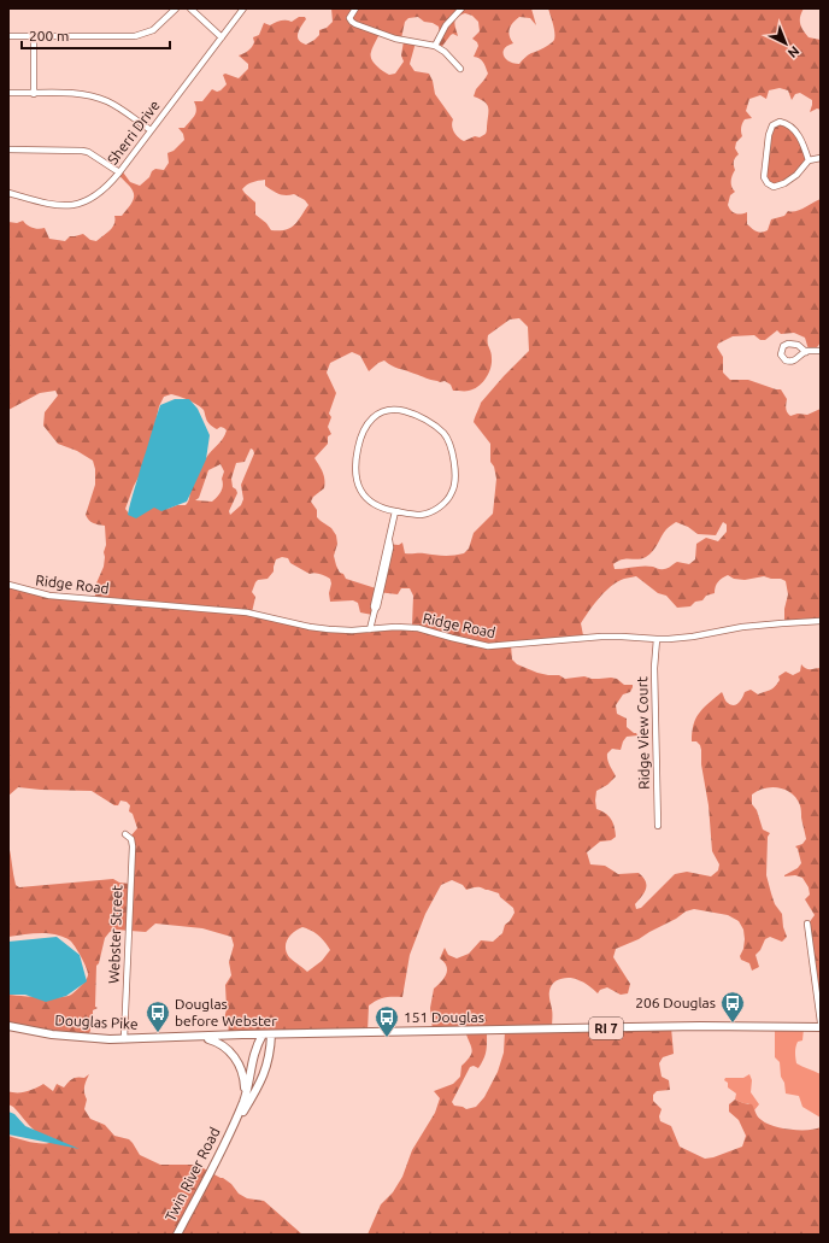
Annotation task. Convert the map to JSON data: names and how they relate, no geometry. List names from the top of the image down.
{
  "streets": {
    "main road": ["Douglas Pike", "RI 7", "Twin River Road"],
    "street": [
      "Sherri Drive",
      "Ridge Road",
      "Ridge View Court",
      "Webster Street"
    ]
  },
  "crossings": [
    ["Ridge Road", "Ridge View Court"],
    ["Webster Street", "Douglas Pike"],
    ["Douglas Pike", "Twin River Road"]
  ],
  "places": {
    "bus stop": ["206 Douglas", "Douglas before Webster", "151 Douglas"]
  },
  "scale_bar": "200 m",
  "north": "bottom right"
}
